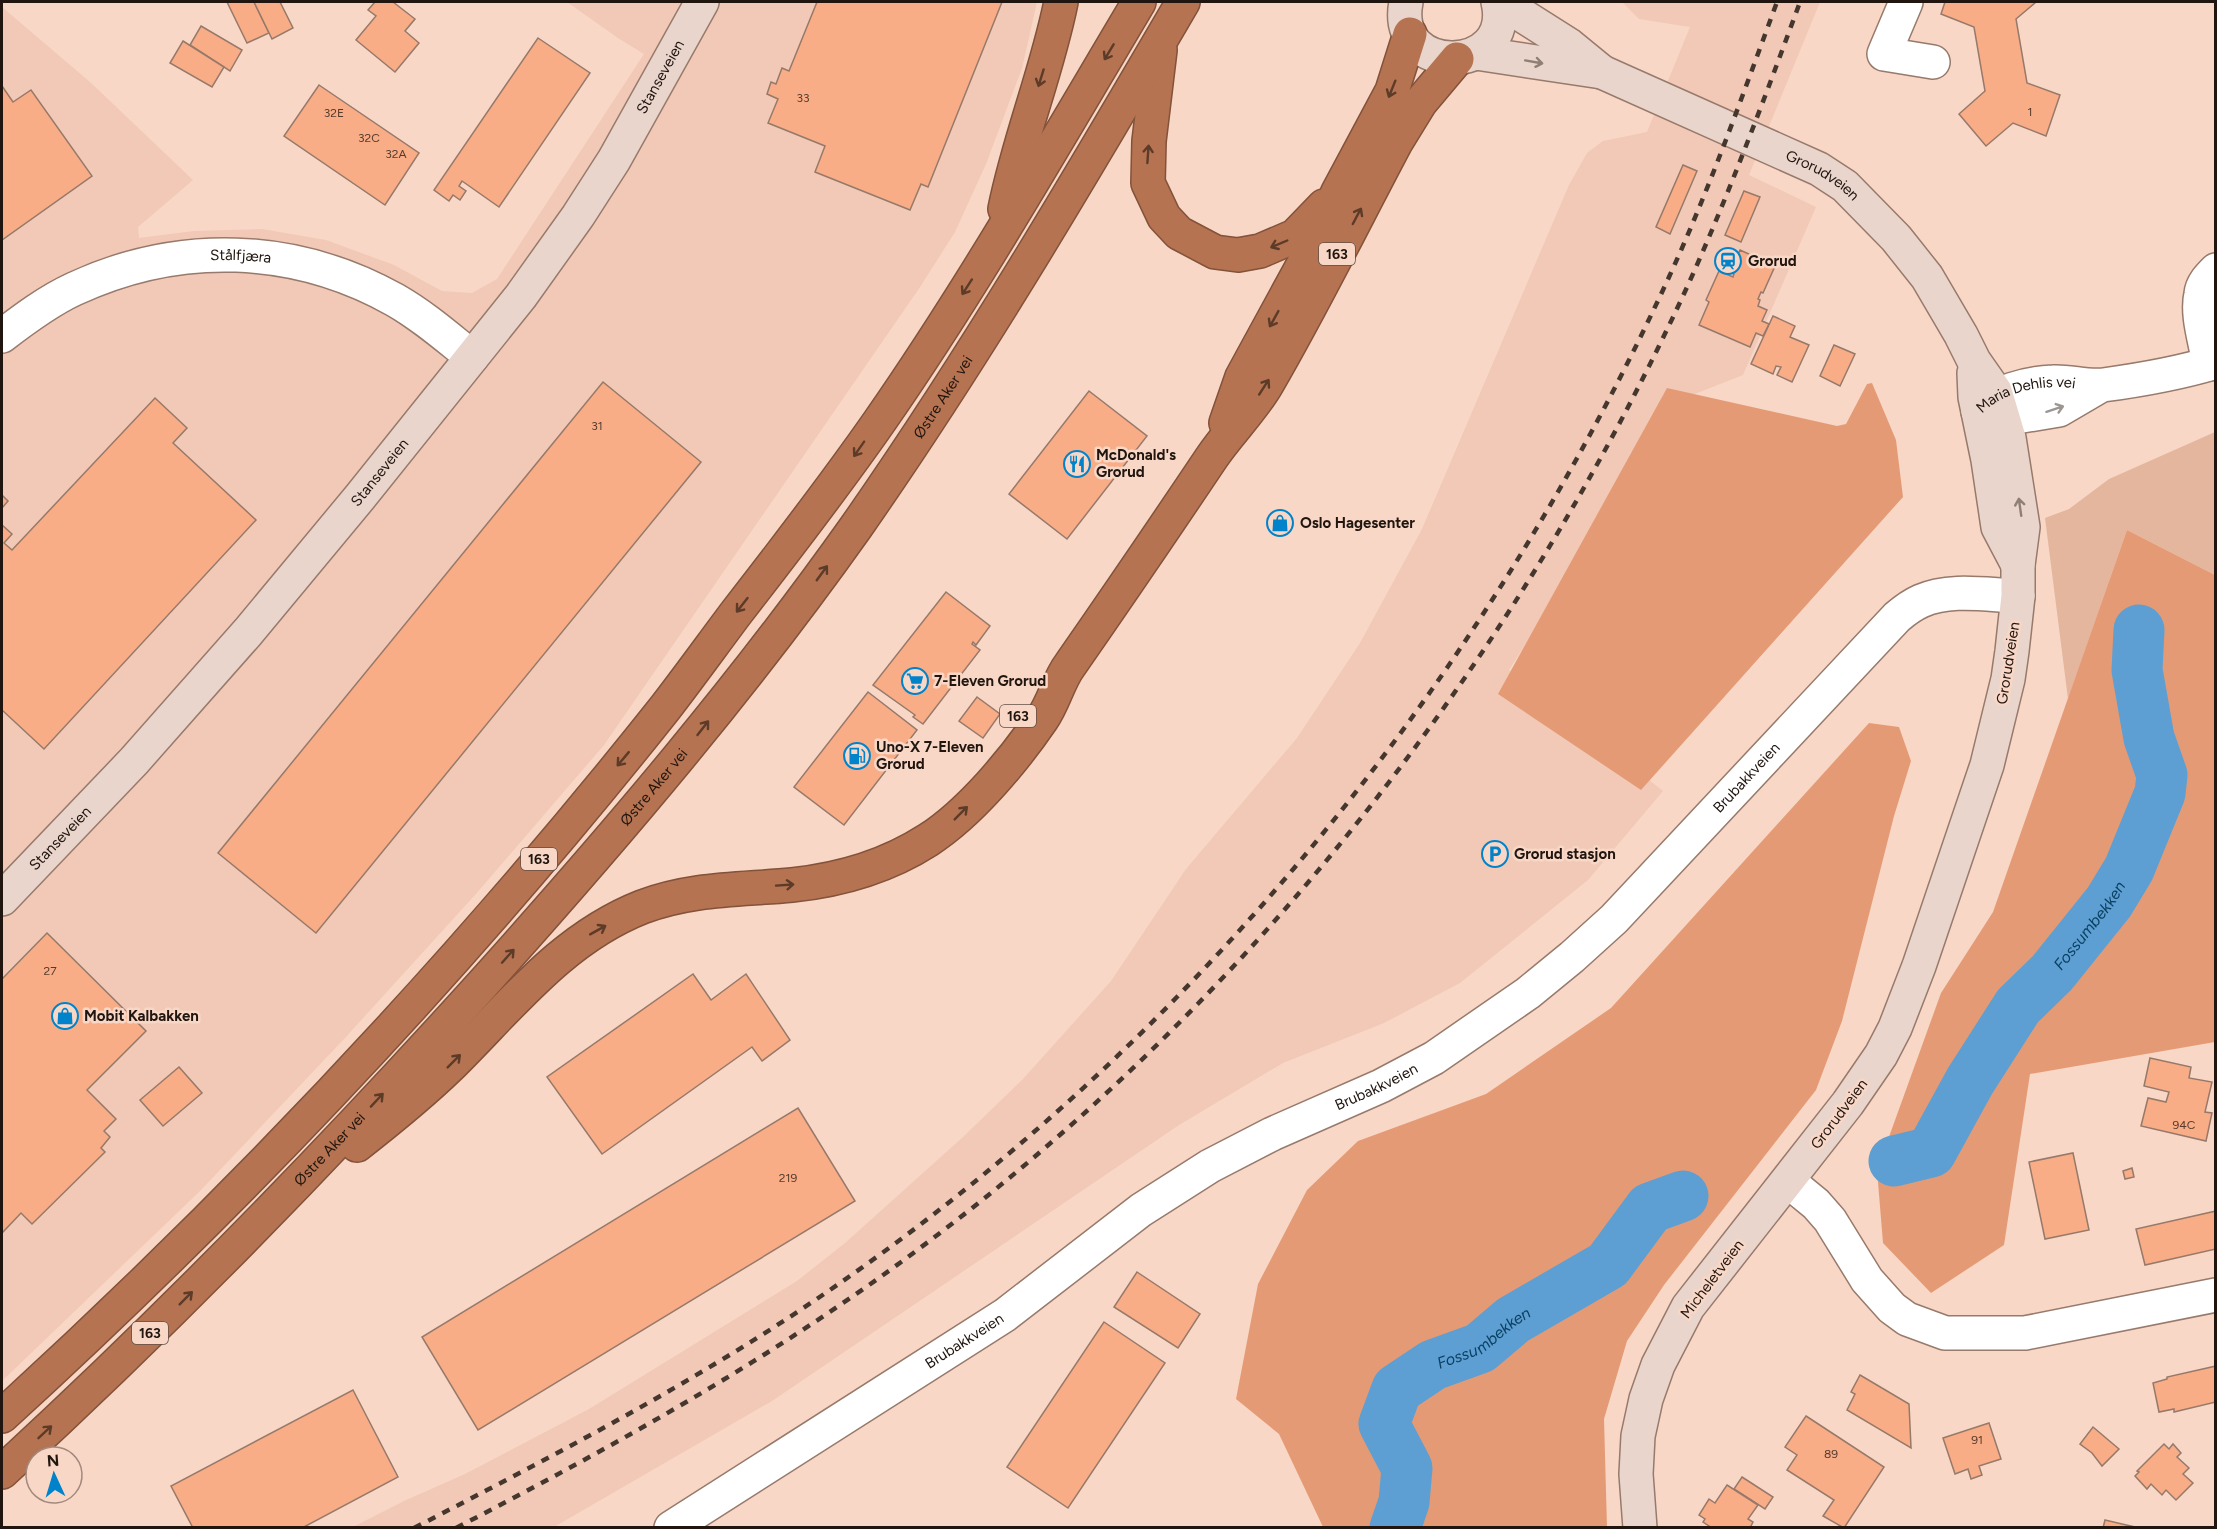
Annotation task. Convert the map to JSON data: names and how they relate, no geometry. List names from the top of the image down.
{
  "streets": {
    "highway": ["163", "Østre Aker vei"],
    "main road": ["Stanseveien", "Grorudveien", "Micheletveien"],
    "street": ["Stålfjæra", "Maria Dehlis vei", "Brubakkveien"]
  },
  "crossings": [
    ["Stanseveien", "Stålfjæra"],
    ["Grorudveien", "163"],
    ["Grorudveien", "Maria Dehlis vei"],
    ["Grorudveien", "Brubakkveien"],
    ["Grorudveien", "Micheletveien"],
    ["163", "Østre Aker vei"]
  ],
  "water": ["Fossumbekken"],
  "places": {
    "station": ["Grorud"],
    "restaurant": ["McDonald's Grorud"],
    "shop": ["Oslo Hagesenter", "Mobit Kalbakken"],
    "supermarket": ["7-Eleven Grorud"],
    "fuel station": ["Uno-X 7-Eleven Grorud"],
    "parking": ["Grorud stasjon"]
  },
  "house_numbers": [
    "33",
    "1",
    "32E",
    "32C",
    "32A",
    "31",
    "27",
    "94C",
    "219",
    "91",
    "89"
  ],
  "north": "top"
}
